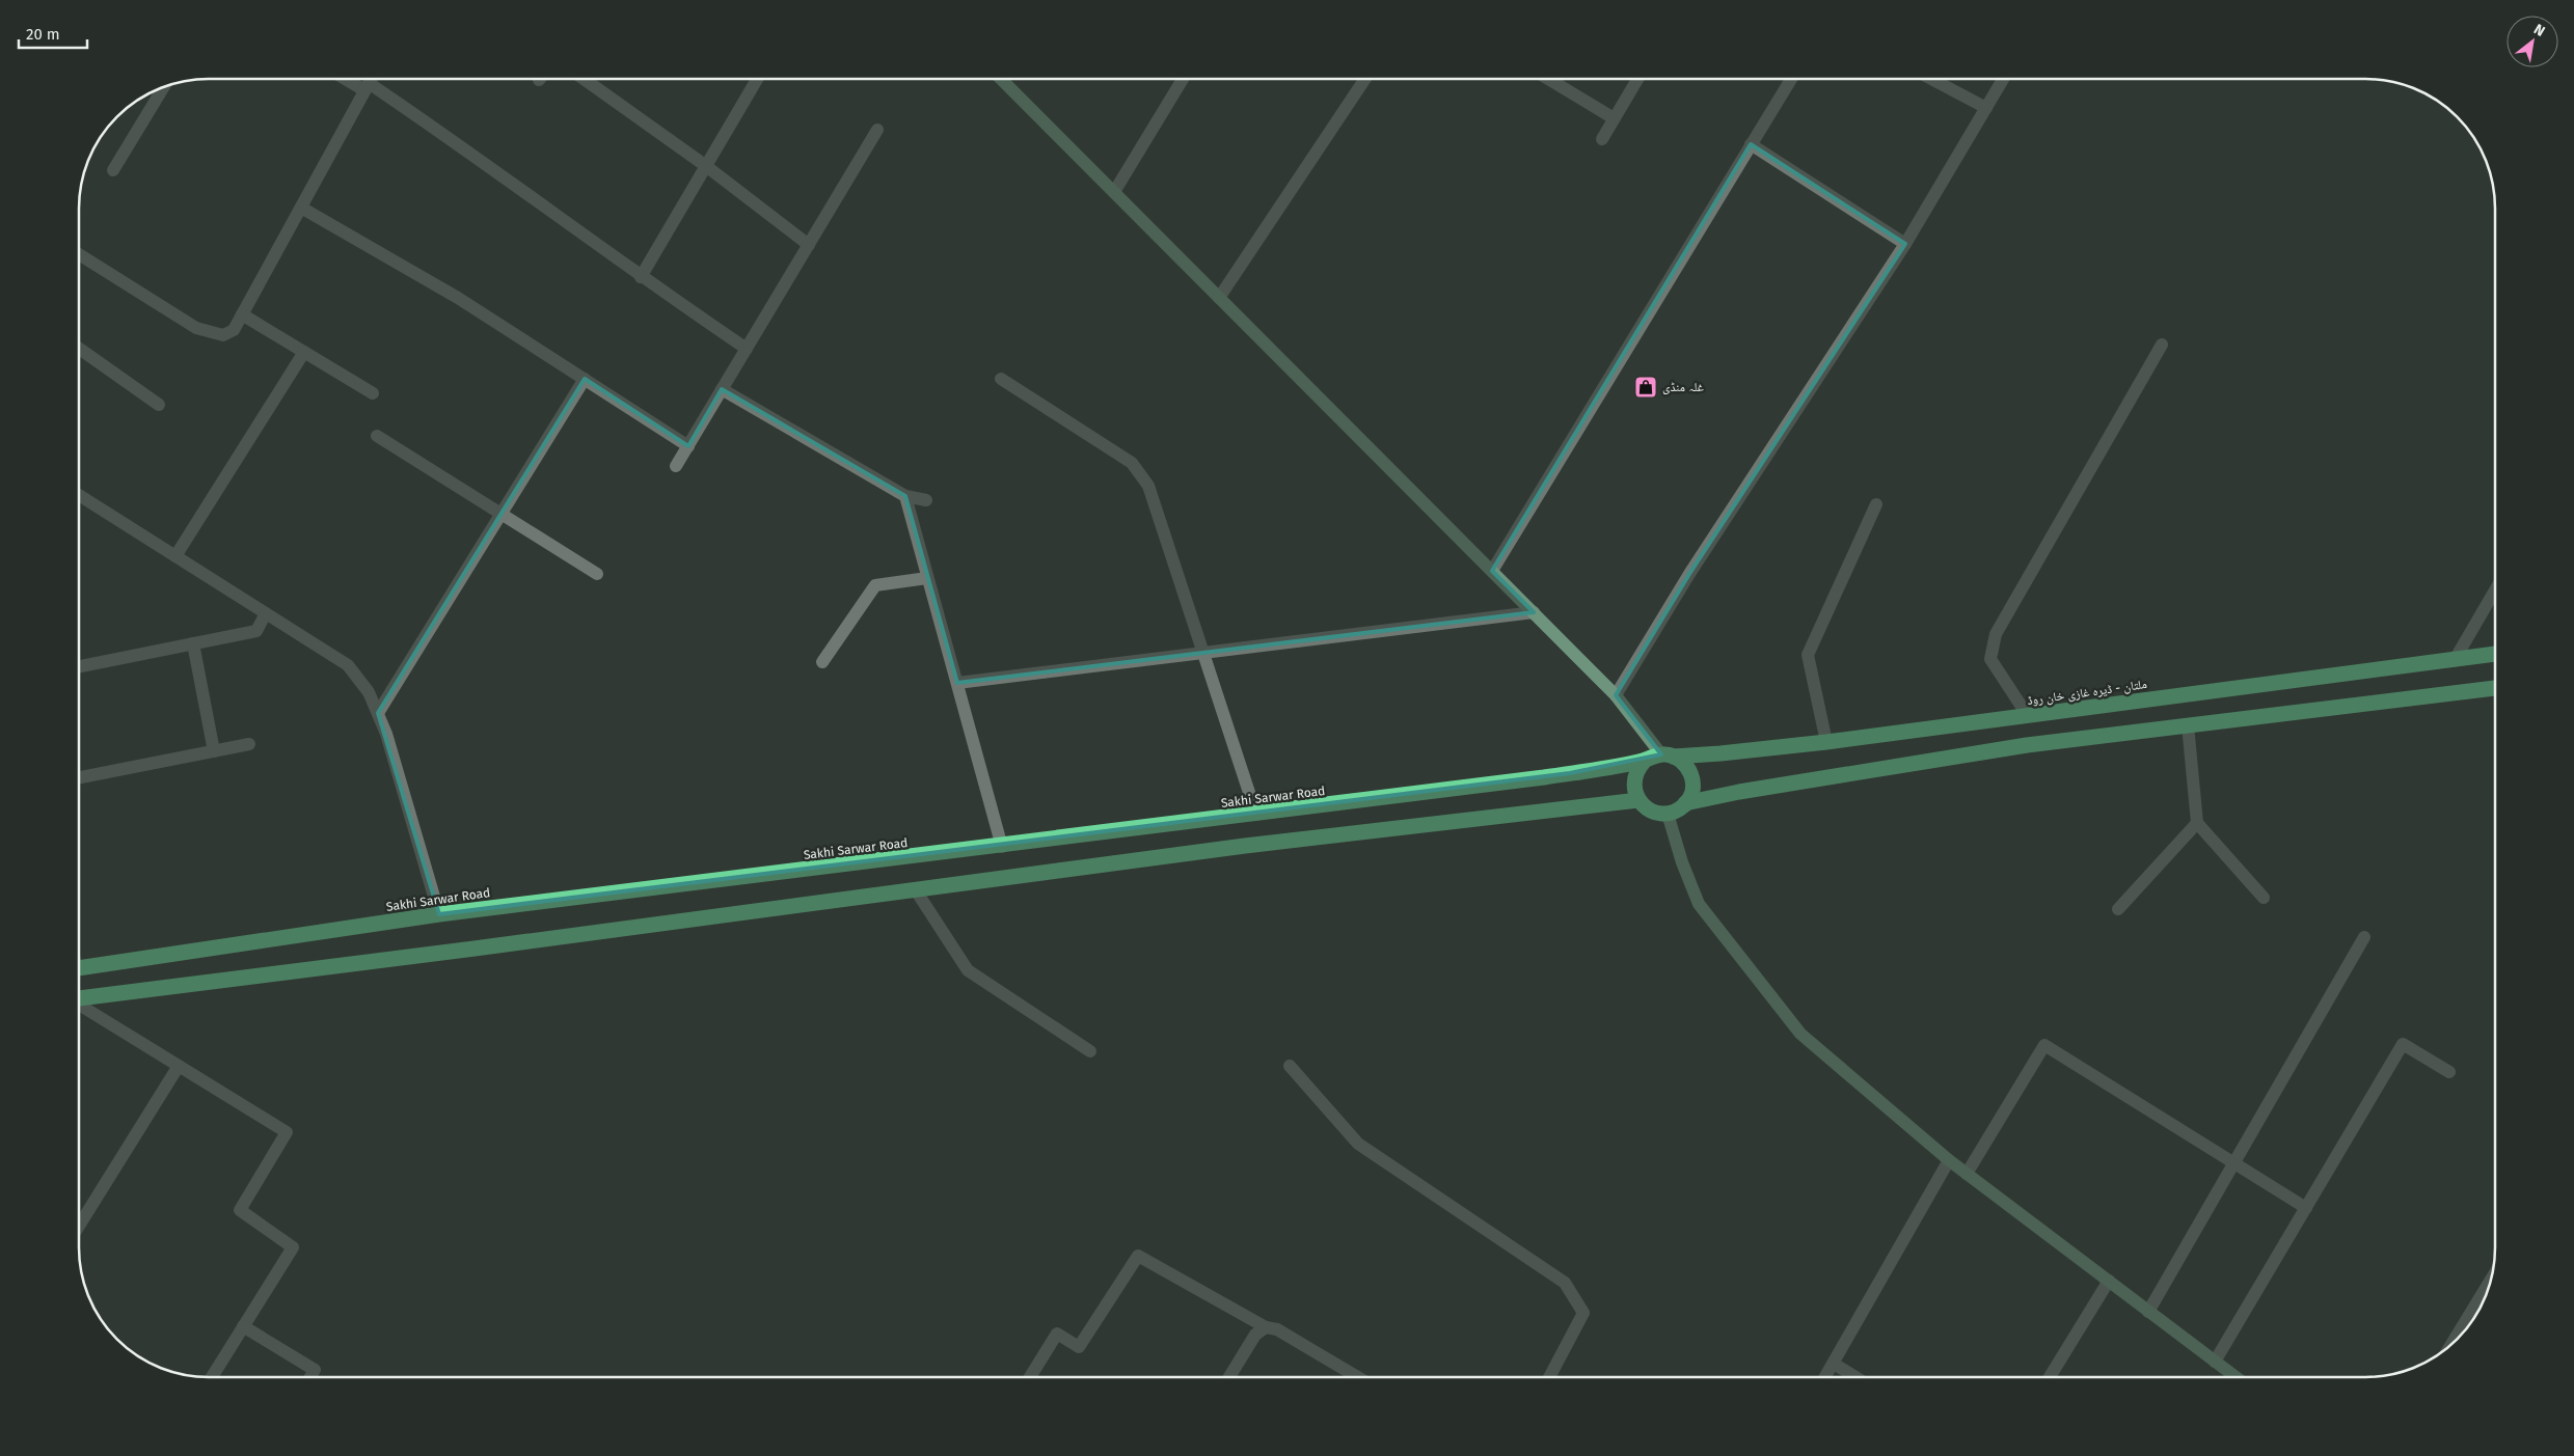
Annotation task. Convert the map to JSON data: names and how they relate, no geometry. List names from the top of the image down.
{
  "streets": {
    "highway": ["ملتان - ڈیرہ غازی خان روڈ", "Sakhi Sarwar Road"]
  },
  "crossings": [
    ["ملتان - ڈیرہ غازی خان روڈ", "Sakhi Sarwar Road"]
  ],
  "places": {
    "shop": ["غلہ منڈی"]
  },
  "scale_bar": "20 m",
  "north": "top right"
}
